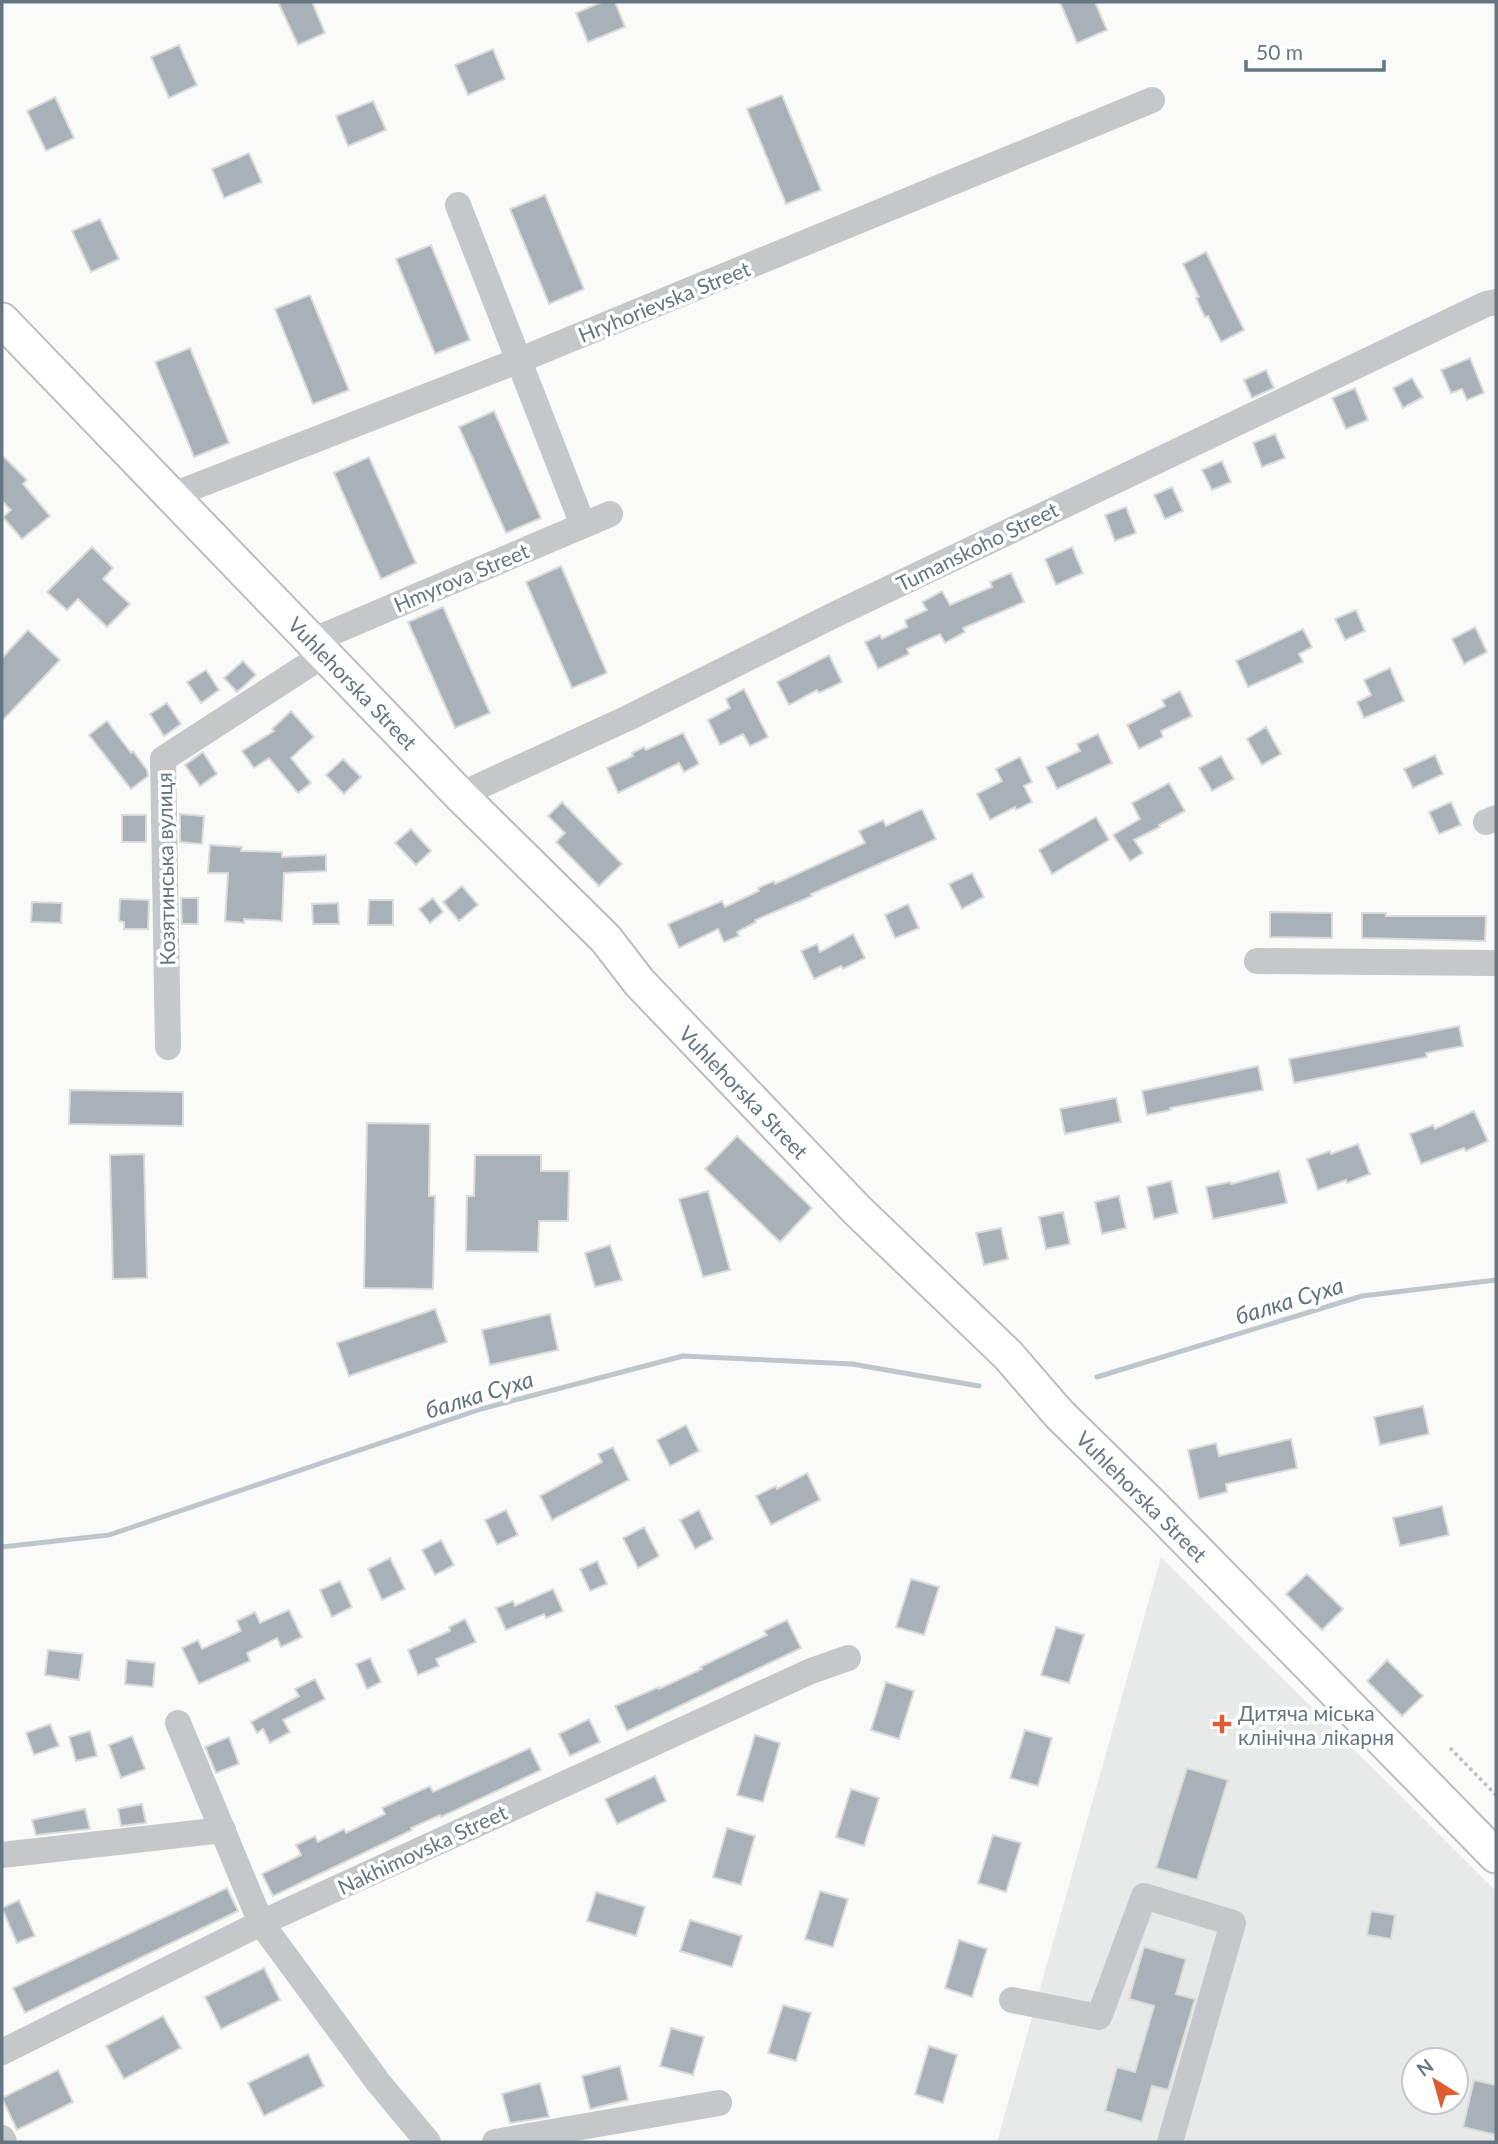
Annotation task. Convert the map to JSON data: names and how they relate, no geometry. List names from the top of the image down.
{
  "streets": {
    "main road": ["Vuhlehorska Street"],
    "street": [
      "Hryhorievska Street",
      "Tumanskoho Street",
      "Hmyrova Street",
      "Козятинська вулиця",
      "Nakhimovska Street"
    ]
  },
  "crossings": [
    ["Hryhorievska Street", "Vuhlehorska Street"],
    ["Tumanskoho Street", "Vuhlehorska Street"],
    ["Hmyrova Street", "Vuhlehorska Street"],
    ["Hmyrova Street", "Козятинська вулиця"],
    ["Vuhlehorska Street", "Козятинська вулиця"]
  ],
  "water": ["балка Суха"],
  "places": {
    "health": ["Дитяча міська клінічна лікарня"]
  },
  "scale_bar": "50 m",
  "north": "top left"
}
